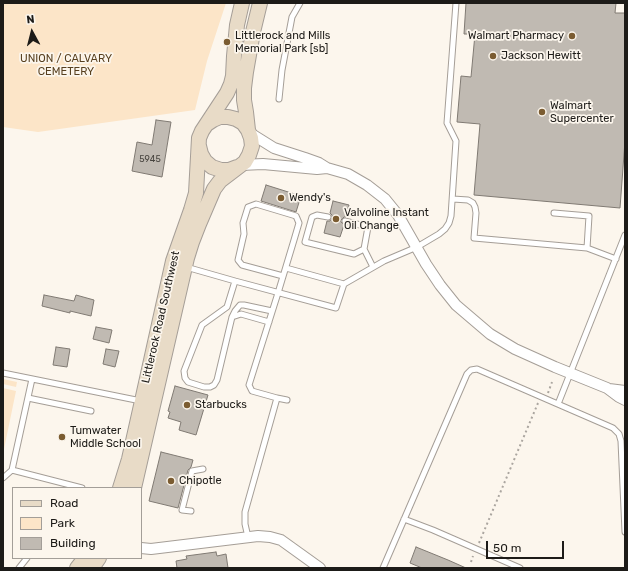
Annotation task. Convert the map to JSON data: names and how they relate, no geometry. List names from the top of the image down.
{
  "streets": {
    "main road": ["Littlerock Road Southwest"]
  },
  "parks": ["UNION / CALVARY CEMETERY"],
  "places": [
    "Walmart Pharmacy",
    "Littlerock and Mills Memorial Park [sb]",
    "Jackson Hewitt",
    "Walmart Supercenter",
    "Wendy's",
    "Valvoline Instant Oil Change",
    "Starbucks",
    "Tumwater Middle School",
    "Chipotle"
  ],
  "house_numbers": ["5945"],
  "legend": ["Road", "Park", "Building"],
  "scale_bar": "50 m",
  "north": "top"
}
